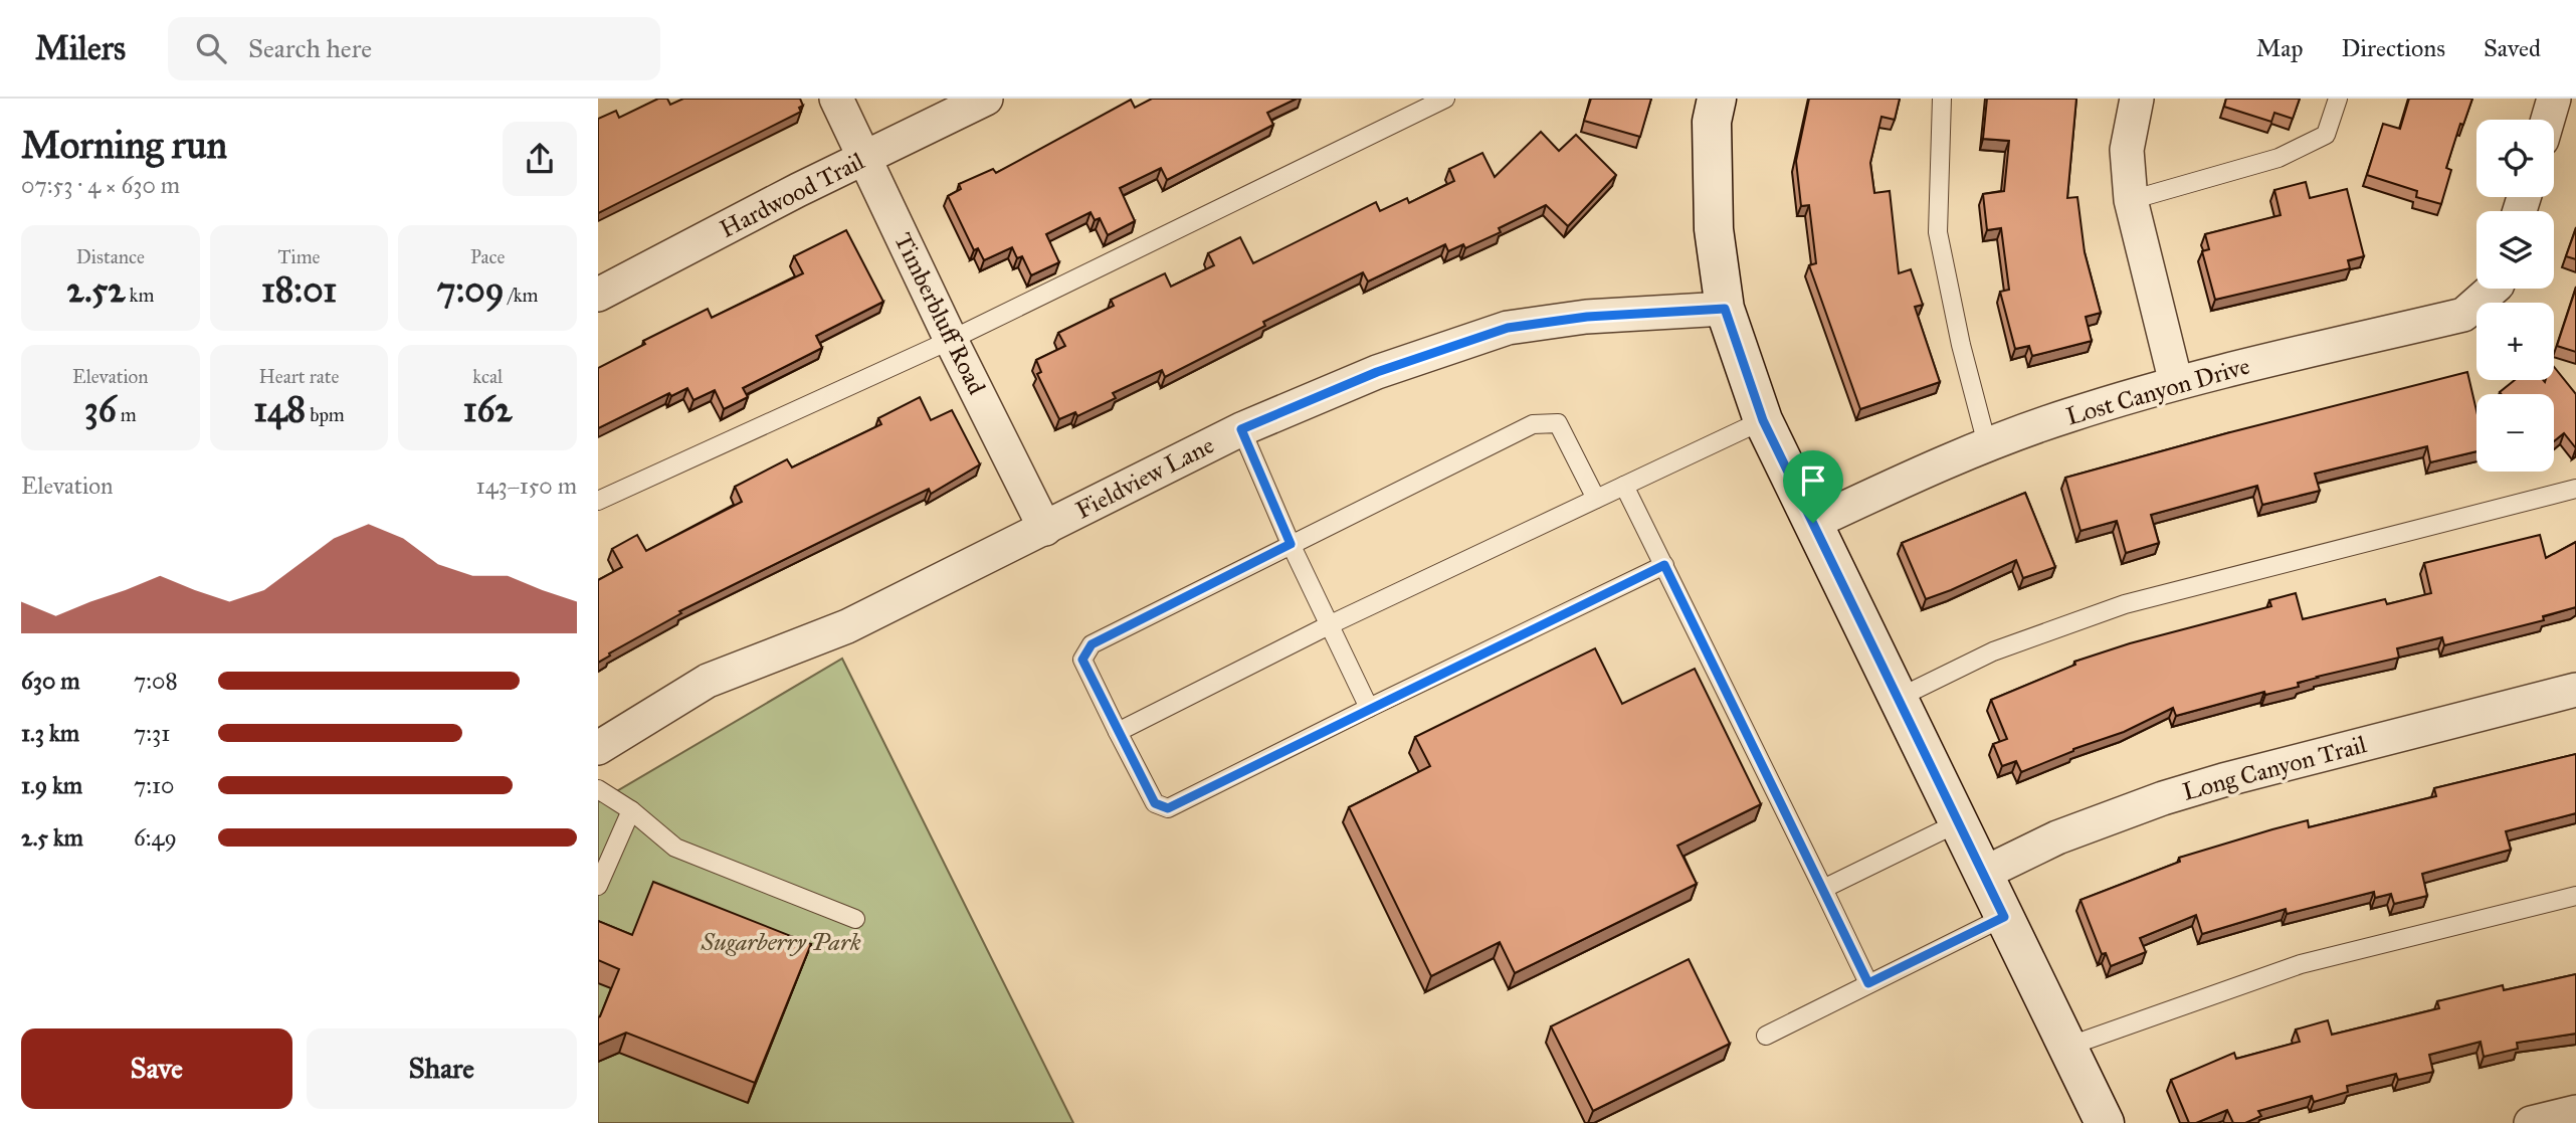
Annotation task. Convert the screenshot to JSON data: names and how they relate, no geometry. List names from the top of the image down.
{
  "streets": {
    "street": [
      "Hardwood Trail",
      "Timberbluff Road",
      "Lost Canyon Drive",
      "Fieldview Lane",
      "Long Canyon Trail"
    ]
  },
  "crossings": [
    ["Hardwood Trail", "Timberbluff Road"],
    ["Timberbluff Road", "Fieldview Lane"]
  ],
  "parks": ["Sugarberry Park"],
  "page": {
    "header": "Milers",
    "search": "Search here",
    "nav": ["Map", "Directions", "Saved"],
    "heading": ["Morning run", "07:53 · 4 × 630 m"],
    "map_buttons": ["+", "−"],
    "stats": [
      ["Distance", "2.52 km"],
      ["Time", "18:01"],
      ["Pace", "7:09 /km"],
      ["Elevation", "36 m"],
      ["Heart rate", "148 bpm"],
      ["kcal", "162"]
    ],
    "chart": ["Elevation", "143–150 m"],
    "list": [
      {
        "name": "630 m",
        "note": "7:08"
      },
      {
        "name": "1.3 km",
        "note": "7:31"
      },
      {
        "name": "1.9 km",
        "note": "7:10"
      },
      {
        "name": "2.5 km",
        "note": "6:49"
      }
    ],
    "buttons": ["Save", "Share"]
  }
}
